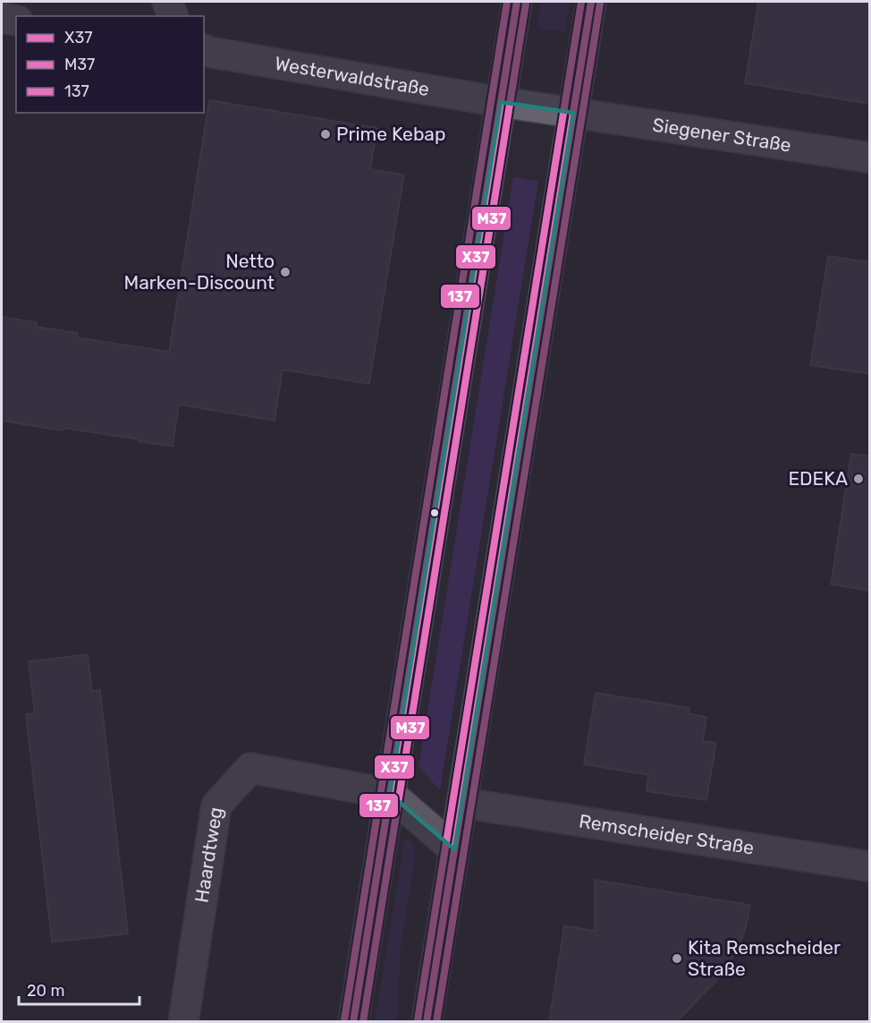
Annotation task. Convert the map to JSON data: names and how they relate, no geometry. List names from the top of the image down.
{
  "streets": {
    "street": [
      "Westerwaldstraße",
      "Siegener Straße",
      "Remscheider Straße",
      "Haardtweg"
    ]
  },
  "places": [
    "Prime Kebap",
    "Netto Marken-Discount",
    "EDEKA",
    "Kita Remscheider Straße"
  ],
  "lines": ["transit line X37", "transit line 137", "transit line M37"],
  "legend": ["X37", "M37", "137"],
  "scale_bar": "20 m"
}
